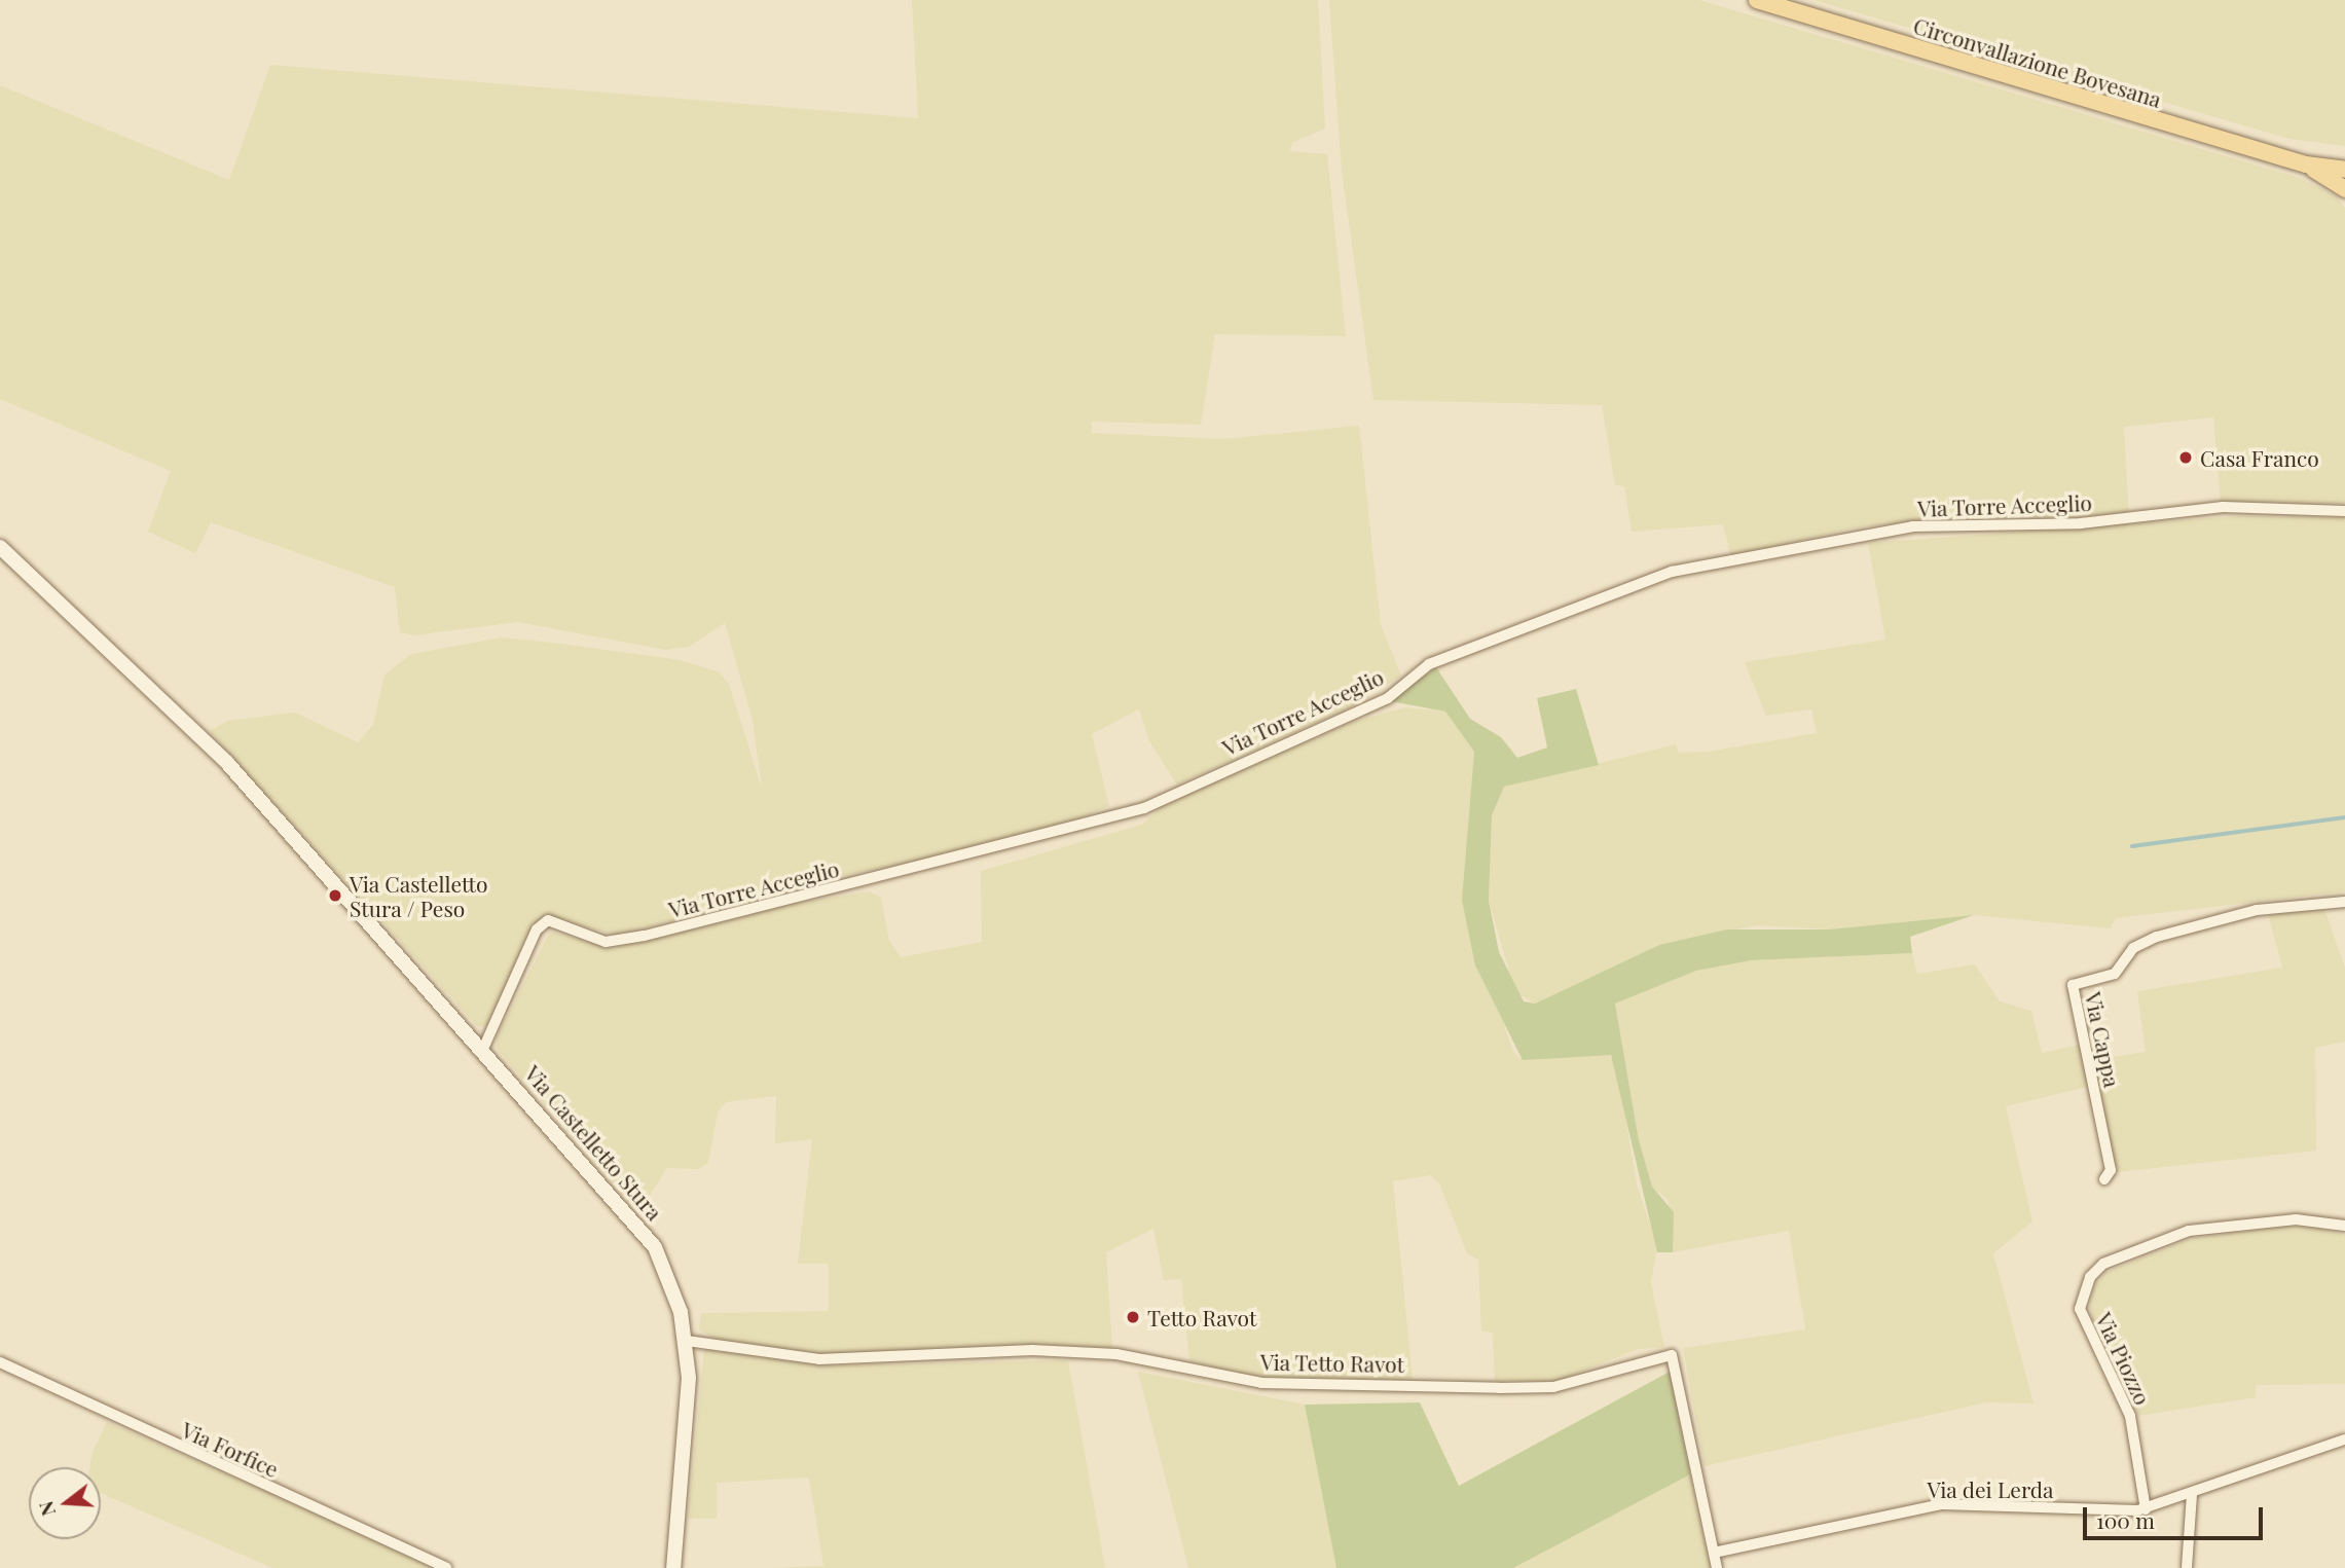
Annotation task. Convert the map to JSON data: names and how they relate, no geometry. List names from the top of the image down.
{
  "streets": {
    "main road": ["Circonvallazione Bovesana"],
    "street": [
      "Via Torre Acceglio",
      "Via Cappa",
      "Via Castelletto Stura",
      "Via Piozzo",
      "Via Tetto Ravot",
      "Via Forfice",
      "Via dei Lerda"
    ]
  },
  "crossings": [
    ["Via Torre Acceglio", "Via Castelletto Stura"],
    ["Via Castelletto Stura", "Via Tetto Ravot"],
    ["Via Piozzo", "Via dei Lerda"],
    ["Via Tetto Ravot", "Via dei Lerda"]
  ],
  "places": ["Casa Franco", "Via Castelletto Stura / Peso", "Tetto Ravot"],
  "scale_bar": "100 m",
  "north": "left"
}
